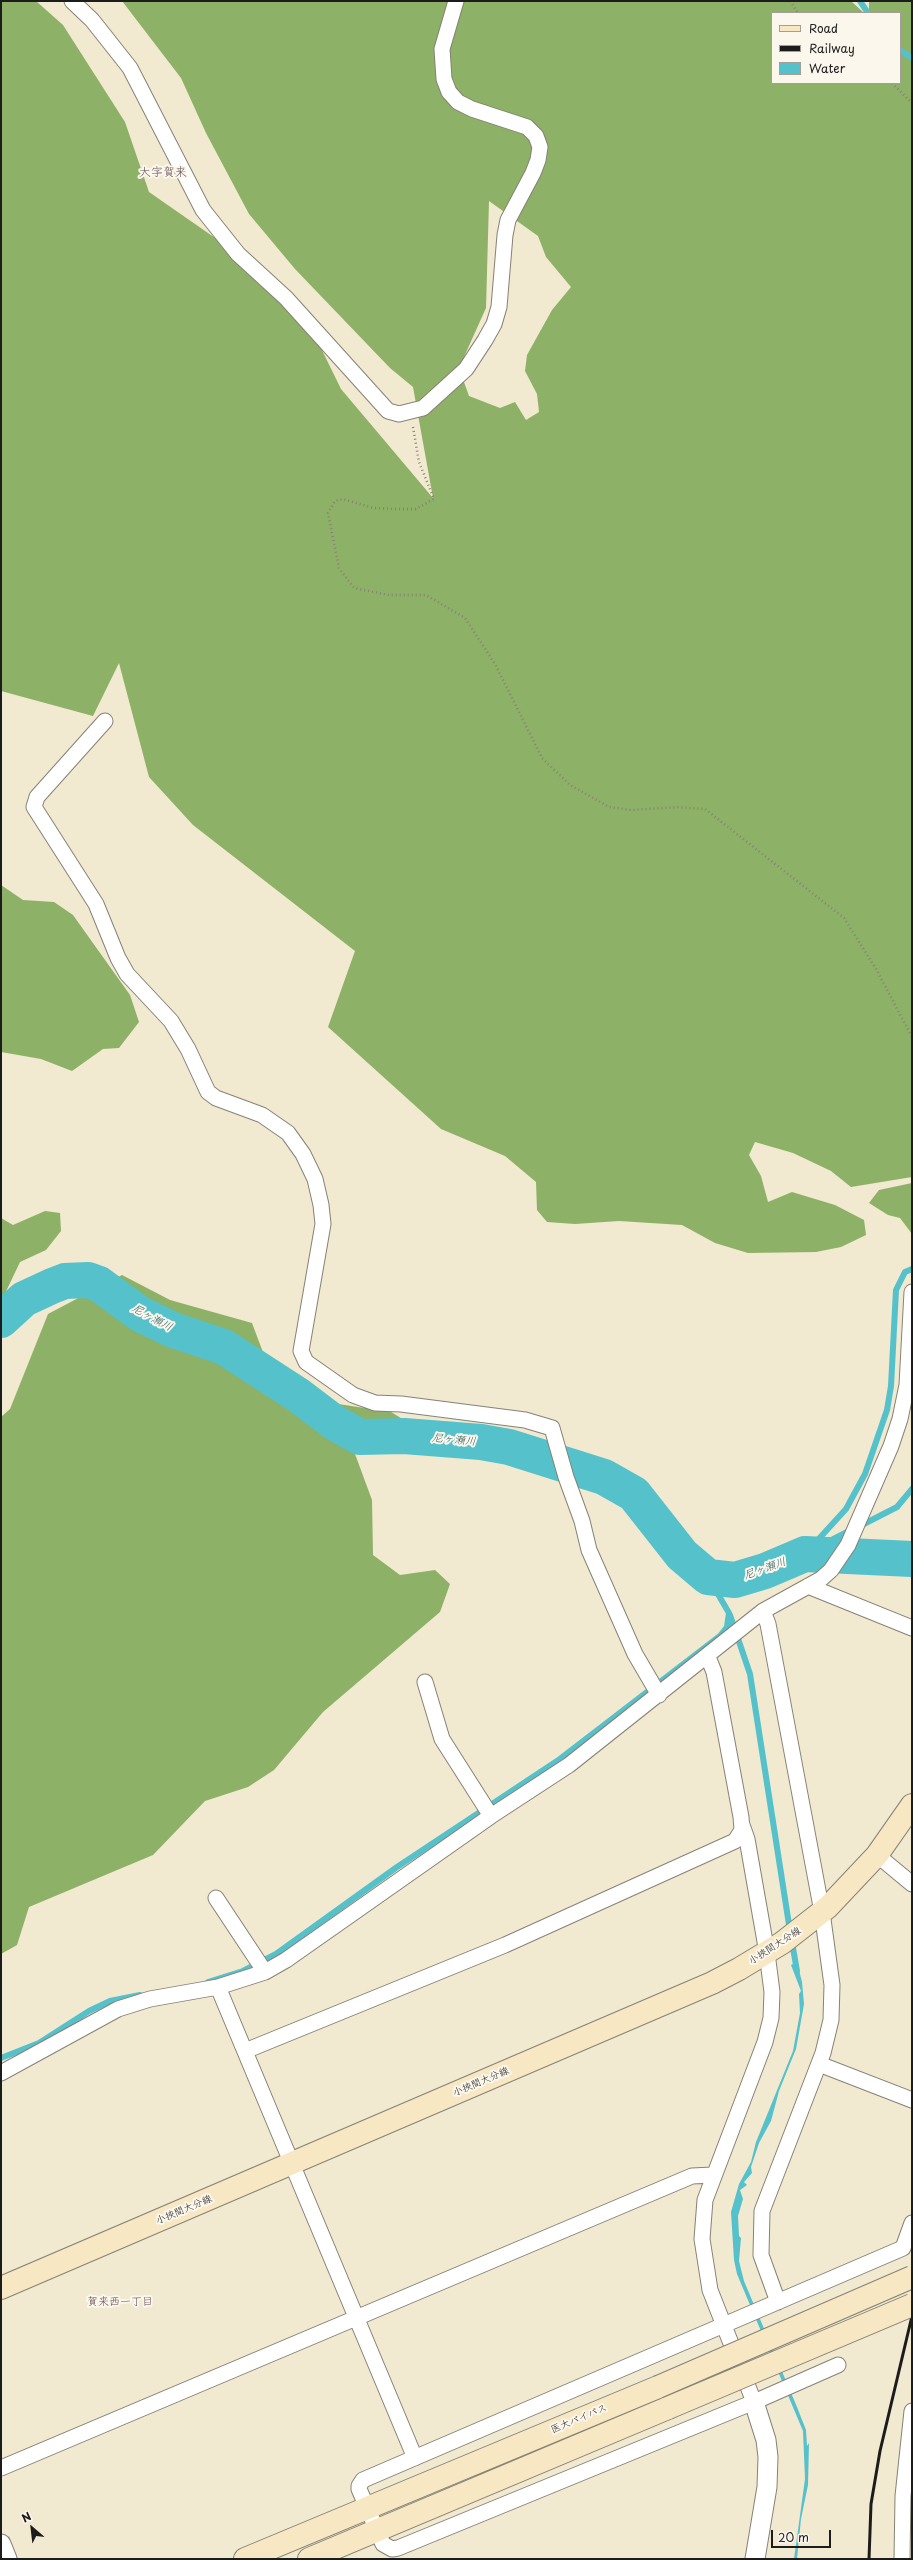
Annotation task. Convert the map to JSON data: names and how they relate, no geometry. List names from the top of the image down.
{
  "streets": {
    "main road": ["小挾間大分線", "医大バイパス"]
  },
  "districts": ["大字賀来", "賀来西一丁目"],
  "water": ["尼ヶ瀬川"],
  "legend": ["Road", "Railway", "Water"],
  "scale_bar": "20 m",
  "north": "top left"
}
